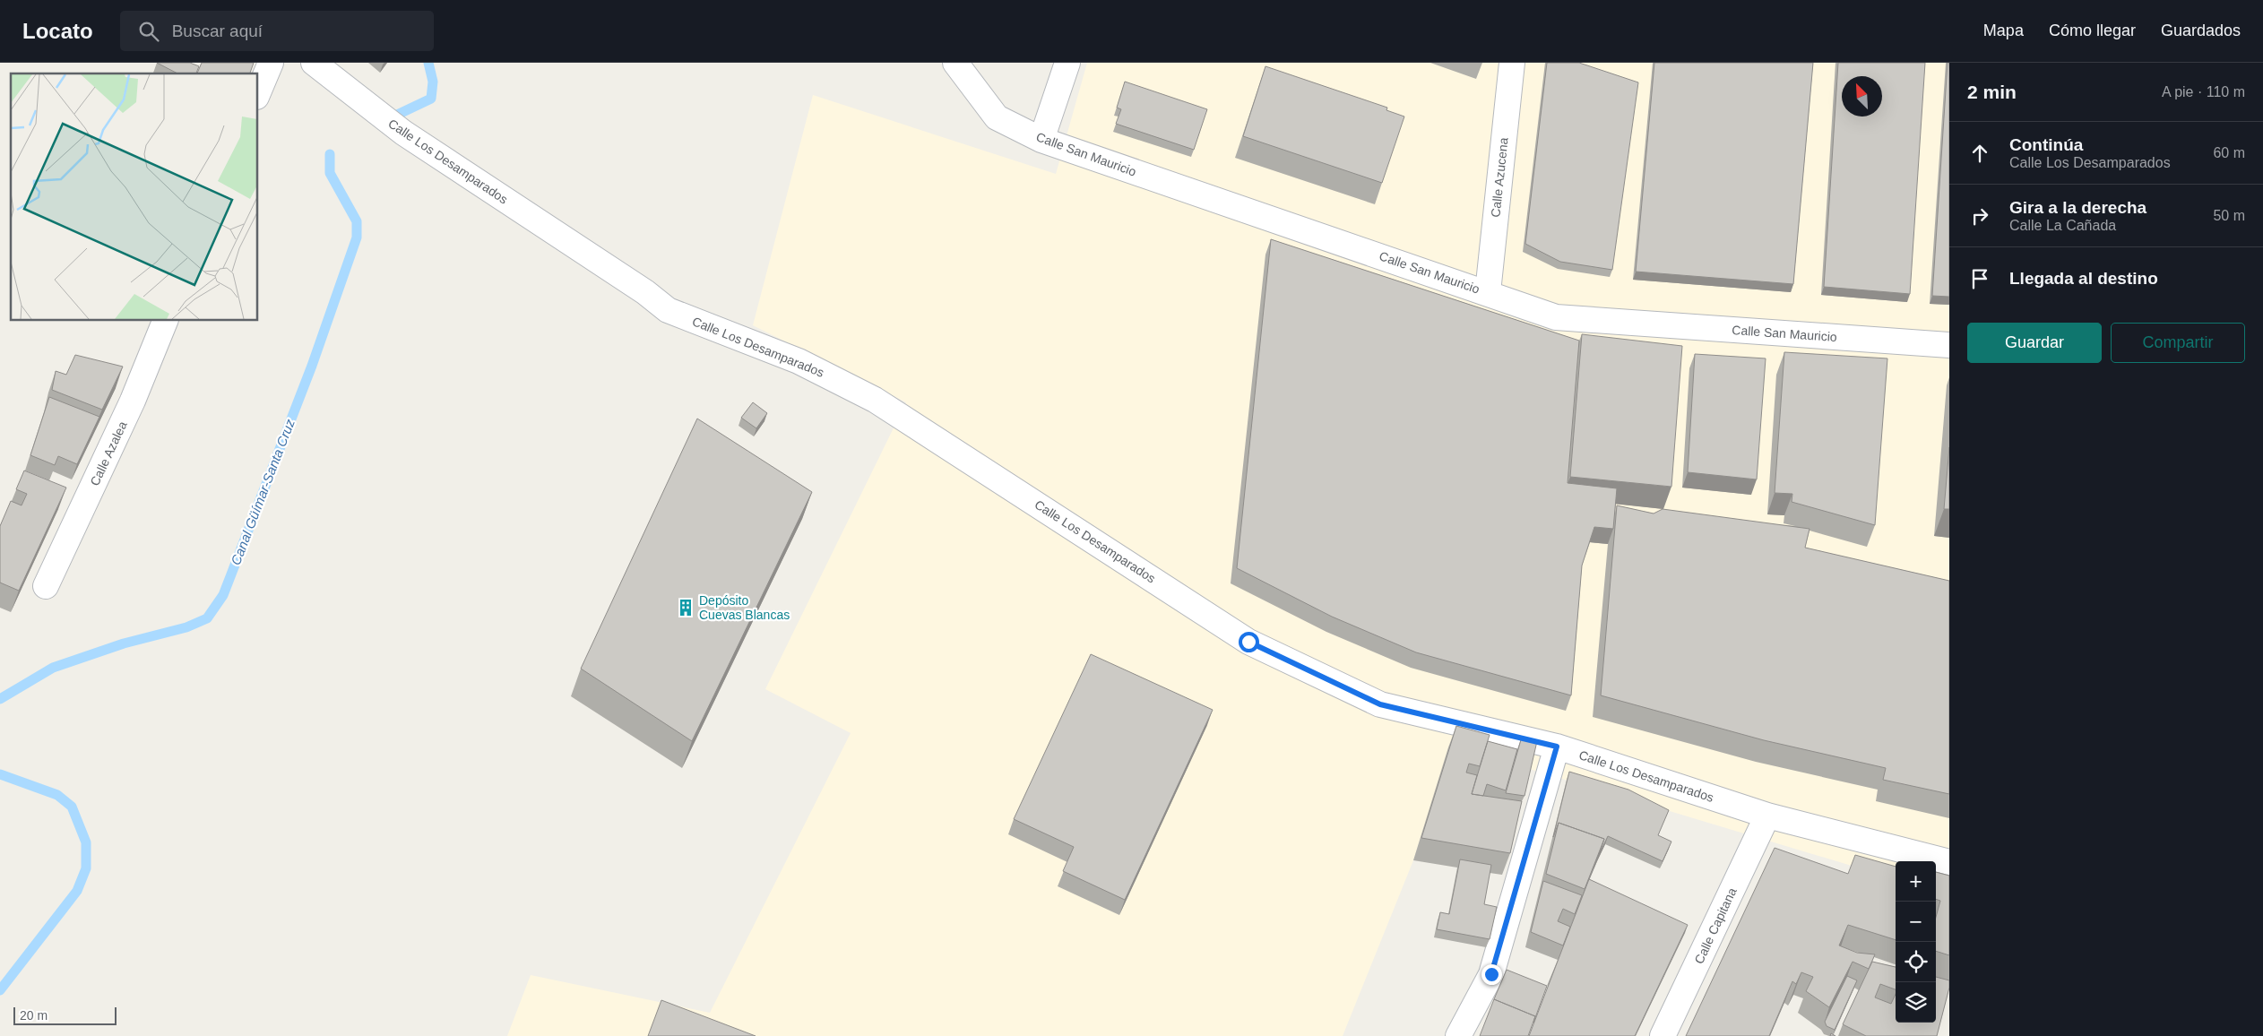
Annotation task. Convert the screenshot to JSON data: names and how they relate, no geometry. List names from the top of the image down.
{
  "streets": {
    "street": [
      "Calle San Mauricio",
      "Calle Los Desamparados",
      "Calle Azucena",
      "Calle Azalea",
      "Calle Capitana"
    ]
  },
  "crossings": [
    ["Calle San Mauricio", "Calle Azucena"],
    ["Calle Los Desamparados", "Calle Capitana"]
  ],
  "water": ["Canal Güímar-Santa Cruz"],
  "places": {
    "building": ["Depósito Cuevas Blancas"]
  },
  "scale_bar": "20 m",
  "north": "top left",
  "page": {
    "header": "Locato",
    "search": "Buscar aquí",
    "nav": ["Mapa", "Cómo llegar", "Guardados"],
    "heading": ["2 min", "A pie · 110 m"],
    "list": [
      ["Continúa", "Calle Los Desamparados", "60 m"],
      ["Gira a la derecha", "Calle La Cañada", "50 m"],
      "Llegada al destino"
    ],
    "buttons": ["Guardar", "Compartir"],
    "map_buttons": ["+", "−"],
    "scale": "20 m"
  }
}
